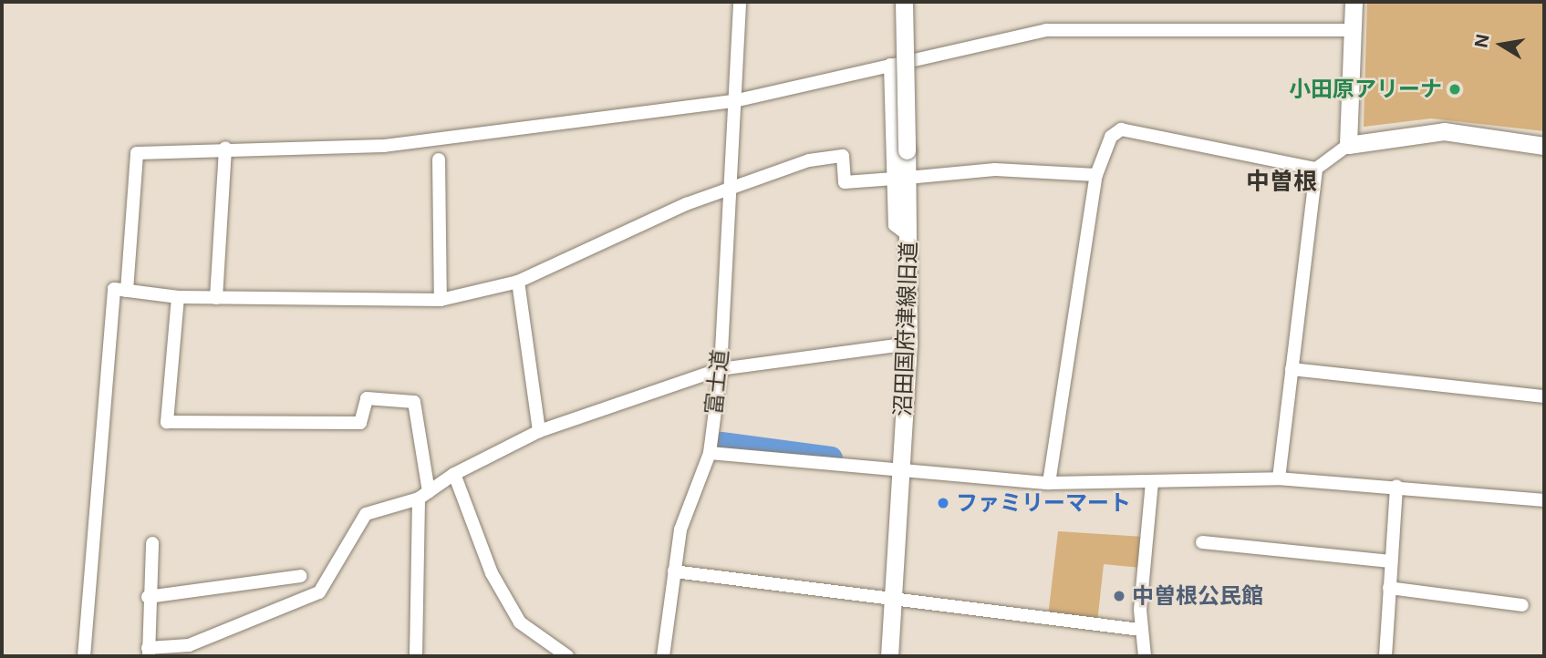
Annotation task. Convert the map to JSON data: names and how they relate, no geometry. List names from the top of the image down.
{
  "streets": {
    "street": ["沼田国府津線旧道", "富士道"]
  },
  "districts": ["中曽根"],
  "places": ["小田原アリーナ", "ファミリーマート", "中曽根公民館"],
  "north": "left"
}
